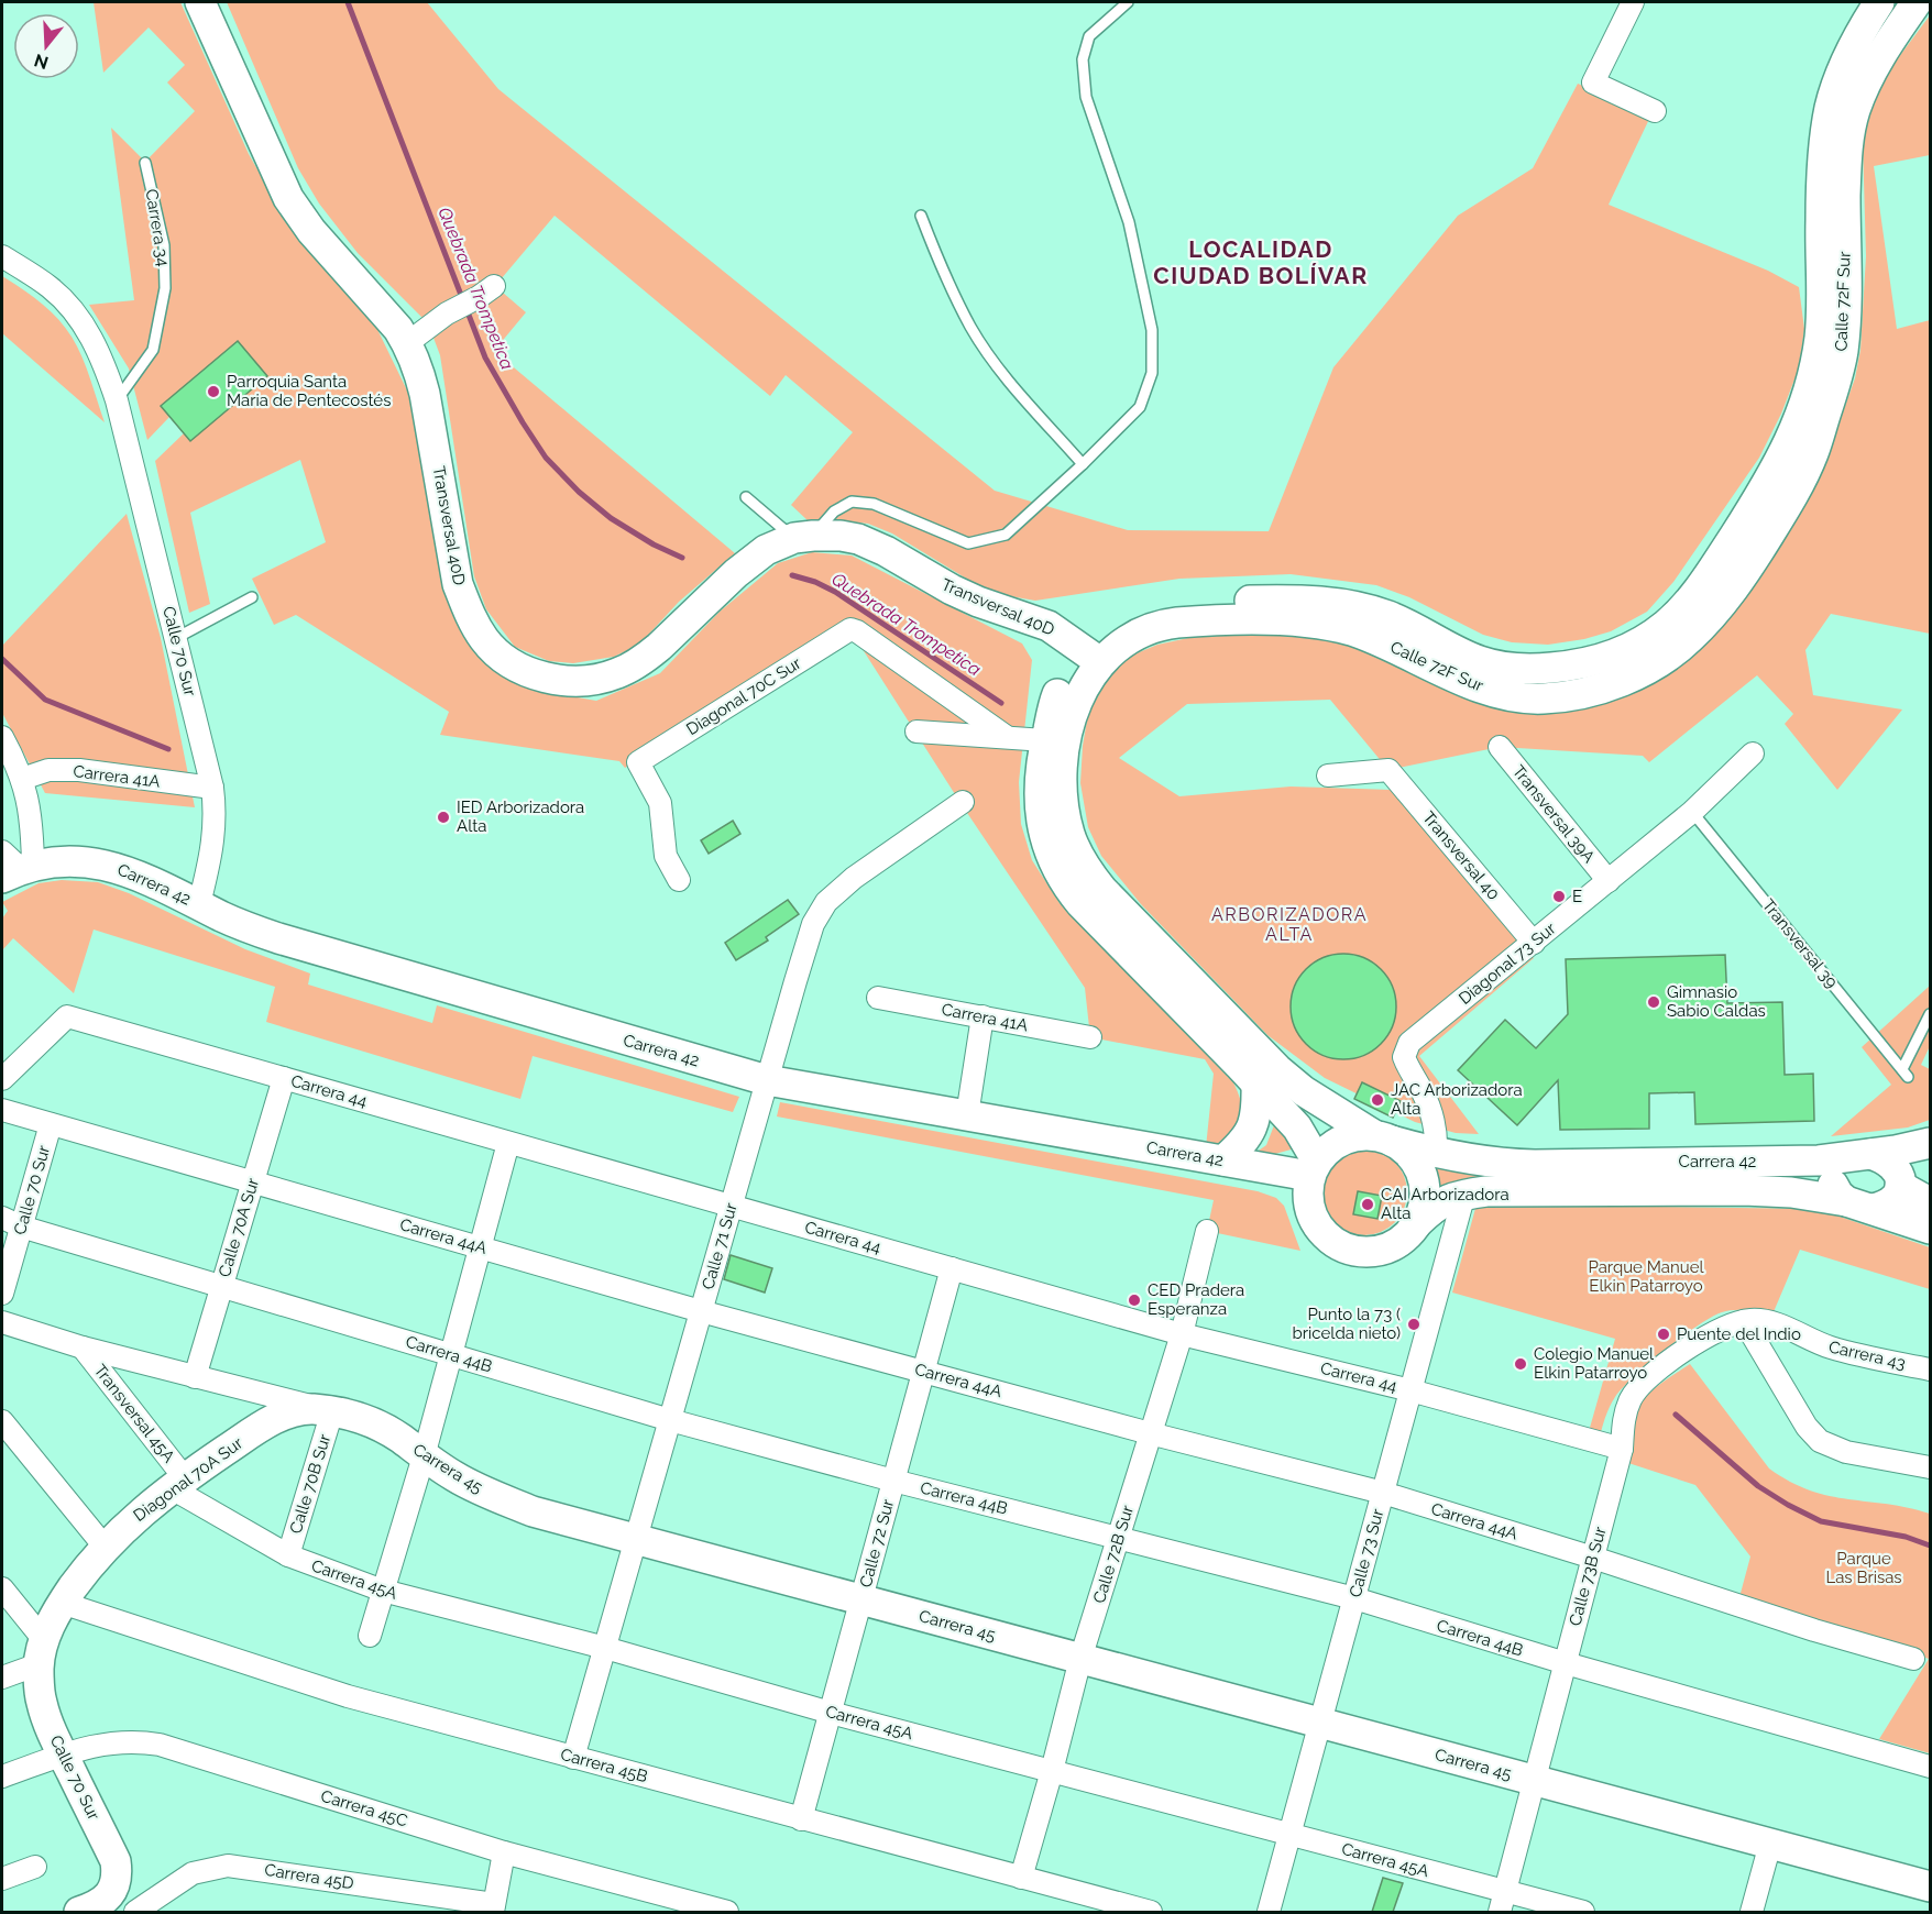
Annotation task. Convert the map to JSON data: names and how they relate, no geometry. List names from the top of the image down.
{
  "streets": {
    "street": [
      "Calle 72F Sur",
      "Transversal 40D",
      "Calle 70 Sur",
      "Diagonal 70C Sur",
      "Carrera 41A",
      "Transversal 39A",
      "Transversal 40",
      "Carrera 42",
      "Diagonal 73 Sur",
      "Carrera 44",
      "Calle 70A Sur",
      "Carrera 44A",
      "Calle 71 Sur",
      "Carrera 44B",
      "Carrera 43",
      "Transversal 45A",
      "Carrera 45",
      "Diagonal 70A Sur",
      "Calle 70B Sur",
      "Calle 72 Sur",
      "Calle 73 Sur",
      "Calle 72B Sur",
      "Calle 73B Sur",
      "Carrera 45A",
      "Carrera 45B",
      "Carrera 45C",
      "Carrera 45D"
    ],
    "lane": ["Carrera 34", "Transversal 39"]
  },
  "crossings": [
    ["Carrera 34", "Calle 70 Sur"],
    ["Calle 72F Sur", "Transversal 40D"],
    ["Calle 72F Sur", "Carrera 42"],
    ["Calle 70 Sur", "Carrera 41A"],
    ["Calle 70 Sur", "Carrera 42"],
    ["Calle 70 Sur", "Carrera 44A"],
    ["Calle 70 Sur", "Carrera 44B"],
    ["Calle 70 Sur", "Diagonal 70A Sur"],
    ["Calle 70 Sur", "Carrera 45C"],
    ["Transversal 39A", "Diagonal 73 Sur"],
    ["Transversal 40", "Diagonal 73 Sur"],
    ["Carrera 42", "Diagonal 73 Sur"],
    ["Carrera 42", "Calle 71 Sur"],
    ["Carrera 42", "Calle 73 Sur"],
    ["Transversal 39", "Diagonal 73 Sur"],
    ["Carrera 44", "Calle 70A Sur"],
    ["Carrera 44", "Calle 71 Sur"],
    ["Carrera 44", "Calle 72 Sur"],
    ["Carrera 44", "Calle 73 Sur"],
    ["Carrera 44", "Calle 72B Sur"],
    ["Carrera 44", "Calle 73B Sur"],
    ["Calle 70A Sur", "Carrera 44A"],
    ["Calle 70A Sur", "Carrera 44B"],
    ["Calle 70A Sur", "Carrera 45"],
    ["Carrera 44A", "Calle 71 Sur"],
    ["Carrera 44A", "Calle 72 Sur"],
    ["Carrera 44A", "Calle 73 Sur"],
    ["Carrera 44A", "Calle 72B Sur"],
    ["Carrera 44A", "Calle 73B Sur"],
    ["Calle 71 Sur", "Carrera 44B"],
    ["Calle 71 Sur", "Carrera 45"],
    ["Calle 71 Sur", "Carrera 45A"],
    ["Calle 71 Sur", "Carrera 45B"],
    ["Carrera 44B", "Calle 72 Sur"],
    ["Carrera 44B", "Calle 73 Sur"],
    ["Carrera 44B", "Calle 72B Sur"],
    ["Carrera 44B", "Calle 73B Sur"],
    ["Carrera 43", "Calle 73B Sur"],
    ["Transversal 45A", "Carrera 45"],
    ["Transversal 45A", "Diagonal 70A Sur"],
    ["Transversal 45A", "Carrera 45A"],
    ["Carrera 45", "Diagonal 70A Sur"],
    ["Carrera 45", "Calle 70B Sur"],
    ["Carrera 45", "Calle 72 Sur"],
    ["Carrera 45", "Calle 73 Sur"],
    ["Carrera 45", "Calle 72B Sur"],
    ["Carrera 45", "Calle 73B Sur"],
    ["Diagonal 70A Sur", "Calle 70B Sur"],
    ["Diagonal 70A Sur", "Carrera 45A"],
    ["Diagonal 70A Sur", "Carrera 45B"],
    ["Calle 70B Sur", "Carrera 45A"],
    ["Calle 72 Sur", "Carrera 45A"],
    ["Calle 72 Sur", "Carrera 45B"],
    ["Calle 73 Sur", "Carrera 45A"],
    ["Calle 72B Sur", "Carrera 45A"],
    ["Calle 72B Sur", "Carrera 45B"],
    ["Calle 73B Sur", "Carrera 45A"]
  ],
  "districts": ["LOCALIDAD CIUDAD BOLÍVAR", "ARBORIZADORA ALTA"],
  "water": ["Quebrada Trompetica"],
  "parks": ["Parque Manuel Elkin Patarroyo", "Parque Las Brisas"],
  "places": [
    "Parroquia Santa Maria de Pentecostés",
    "IED Arborizadora Alta",
    "E",
    "Gimnasio Sabio Caldas",
    "JAC Arborizadora Alta",
    "CAI Arborizadora Alta",
    "CED Pradera Esperanza",
    "Punto la 73 ( bricelda nieto)",
    "Puente del Indio",
    "Colegio Manuel Elkin Patarroyo"
  ],
  "north": "bottom"
}
